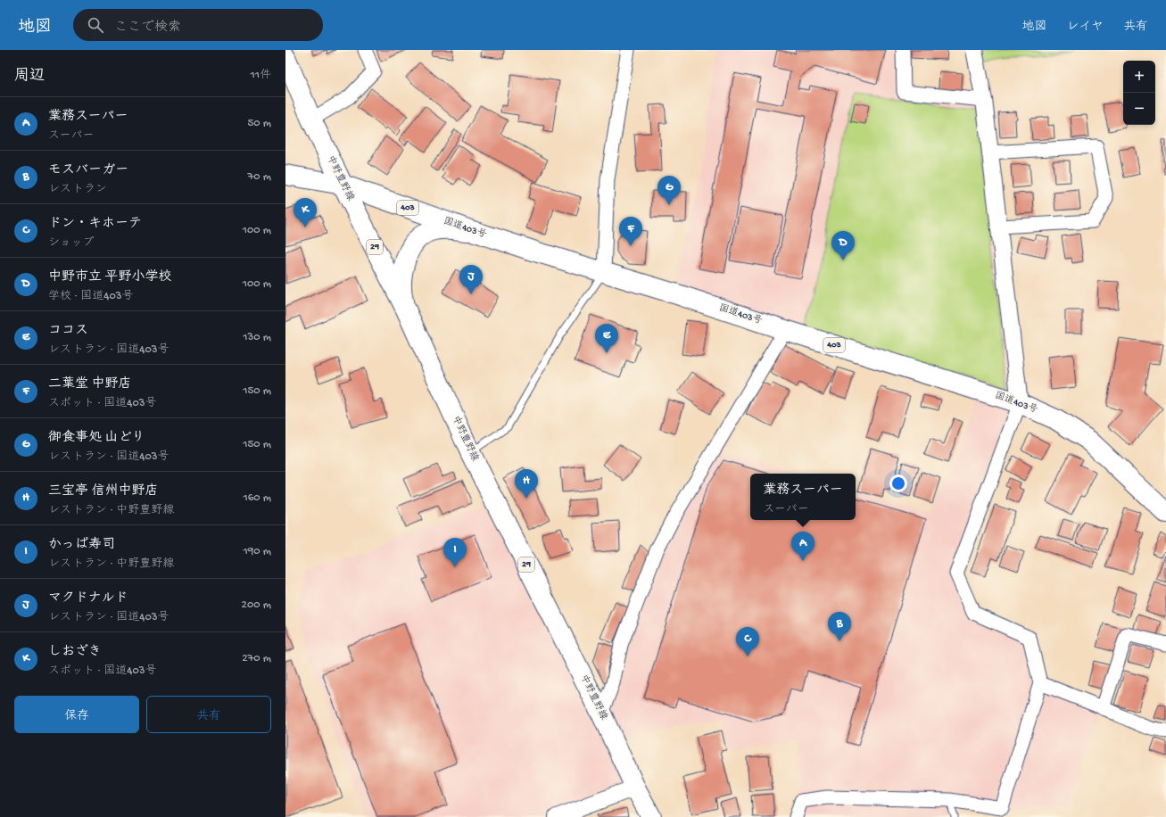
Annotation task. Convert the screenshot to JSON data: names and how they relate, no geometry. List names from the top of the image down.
{
  "streets": {
    "main road": [
      "中野豊野線",
      "403",
      "国道403号",
      "29"
    ]
  },
  "crossings": [
    ["中野豊野線", "国道403号"]
  ],
  "page": {
    "header": "地図",
    "search": "ここで検索",
    "nav": ["地図", "レイヤ", "共有"],
    "heading": ["周辺", "11件"],
    "map_buttons": ["+", "−"],
    "list": [
      {
        "mark": "A",
        "name": "業務スーパー",
        "note": "スーパー",
        "value": "50 m"
      },
      {
        "mark": "B",
        "name": "モスバーガー",
        "note": "レストラン",
        "value": "70 m"
      },
      {
        "mark": "C",
        "name": "ドン・キホーテ",
        "note": "ショップ",
        "value": "100 m"
      },
      {
        "mark": "D",
        "name": "中野市立 平野小学校",
        "note": "学校 · 国道403号",
        "value": "100 m"
      },
      {
        "mark": "E",
        "name": "ココス",
        "note": "レストラン · 国道403号",
        "value": "130 m"
      },
      {
        "mark": "F",
        "name": "二葉堂 中野店",
        "note": "スポット · 国道403号",
        "value": "150 m"
      },
      {
        "mark": "G",
        "name": "御食事処 山どり",
        "note": "レストラン · 国道403号",
        "value": "150 m"
      },
      {
        "mark": "H",
        "name": "三宝亭 信州中野店",
        "note": "レストラン · 中野豊野線",
        "value": "160 m"
      },
      {
        "mark": "I",
        "name": "かっぱ寿司",
        "note": "レストラン · 中野豊野線",
        "value": "190 m"
      },
      {
        "mark": "J",
        "name": "マクドナルド",
        "note": "レストラン · 国道403号",
        "value": "200 m"
      },
      {
        "mark": "K",
        "name": "しおざき",
        "note": "スポット · 国道403号",
        "value": "270 m"
      }
    ],
    "pins": [
      "G",
      "K",
      "F",
      "D",
      "J",
      "E",
      "H",
      "A",
      "I",
      "B",
      "C"
    ],
    "popup": ["業務スーパー", "スーパー"],
    "buttons": ["保存", "共有"]
  }
}
